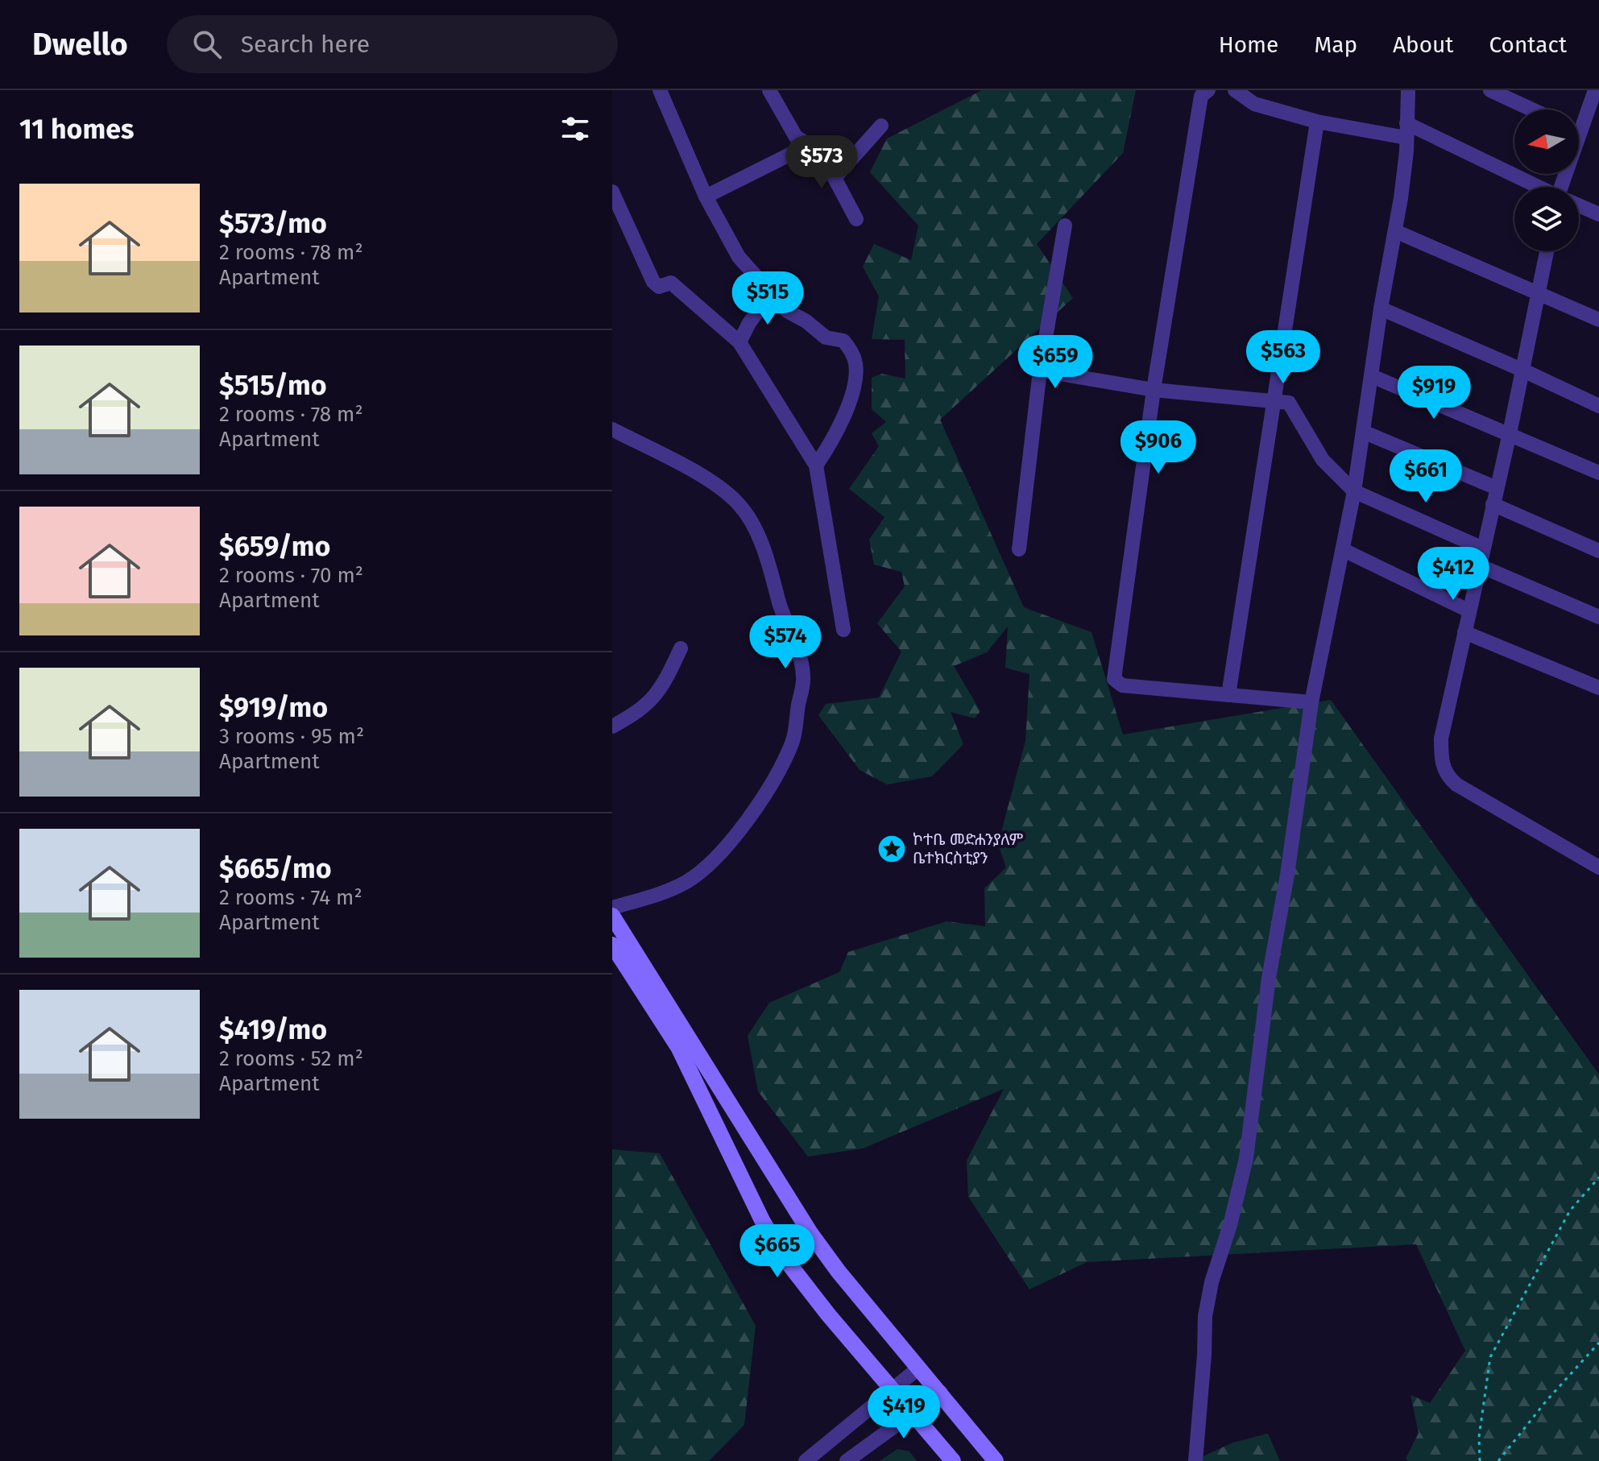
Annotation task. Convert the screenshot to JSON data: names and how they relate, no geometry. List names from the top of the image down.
{
  "places": {
    "place": ["ኮተቤ መድሐንያለም ቤተክርስቲያን"]
  },
  "north": "left",
  "page": {
    "header": "Dwello",
    "search": "Search here",
    "nav": [
      "Home",
      "Map",
      "About",
      "Contact"
    ],
    "heading": "11 homes",
    "price": [
      "$573",
      "$515",
      "$563",
      "$659",
      "$919",
      "$906",
      "$661",
      "$412",
      "$574",
      "$665",
      "$419"
    ],
    "list": [
      {
        "name": "$573/mo",
        "note": "2 rooms · 78 m² · Apartment"
      },
      {
        "name": "$515/mo",
        "note": "2 rooms · 78 m² · Apartment"
      },
      {
        "name": "$659/mo",
        "note": "2 rooms · 70 m² · Apartment"
      },
      {
        "name": "$919/mo",
        "note": "3 rooms · 95 m² · Apartment"
      },
      {
        "name": "$665/mo",
        "note": "2 rooms · 74 m² · Apartment"
      },
      {
        "name": "$419/mo",
        "note": "2 rooms · 52 m² · Apartment"
      }
    ]
  }
}
